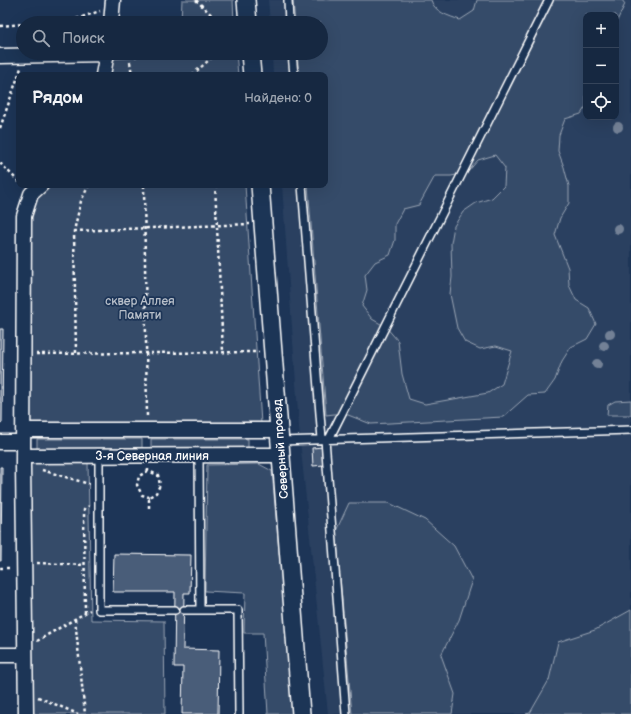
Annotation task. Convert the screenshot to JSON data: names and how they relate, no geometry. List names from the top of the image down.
{
  "streets": {
    "street": ["Северный проезд", "3-я Северная линия"]
  },
  "crossings": [
    ["Северный проезд", "3-я Северная линия"]
  ],
  "parks": ["сквер Аллея Памяти"],
  "page": {
    "map_buttons": ["+", "−"],
    "search": "Поиск",
    "heading": ["Рядом", "Найдено: 0"]
  }
}
